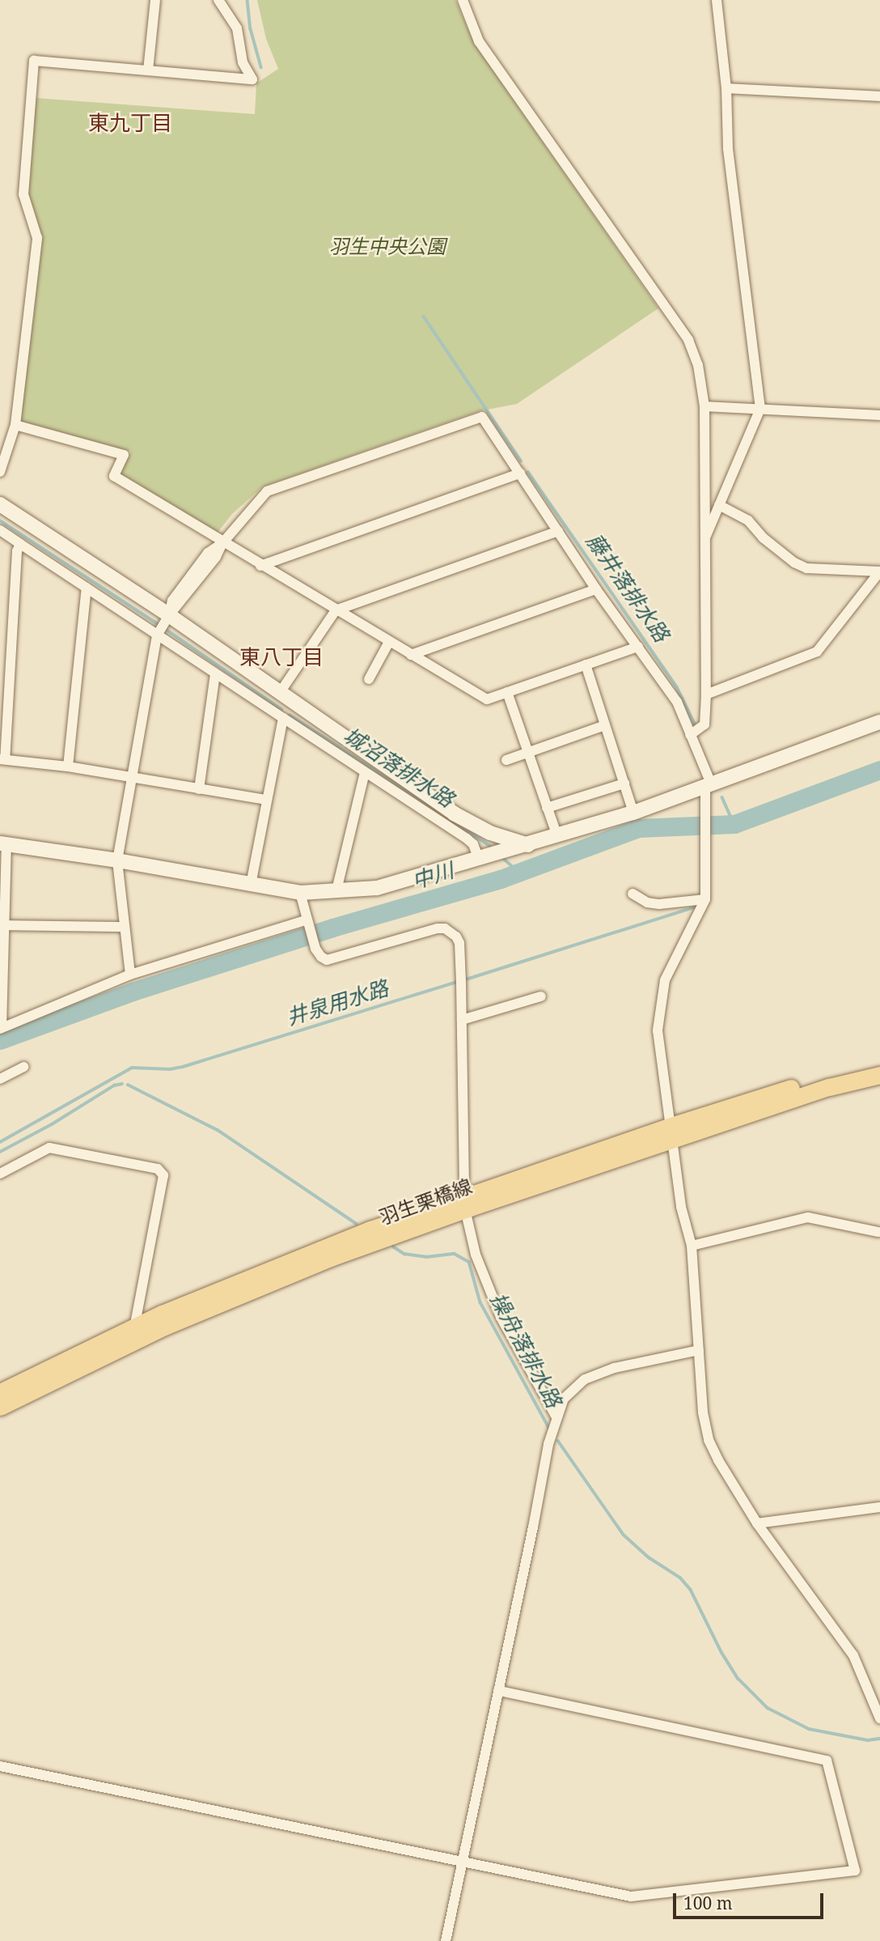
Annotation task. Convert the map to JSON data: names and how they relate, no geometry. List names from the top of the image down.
{
  "streets": {
    "main road": ["羽生栗橋線"]
  },
  "districts": ["東九丁目", "東八丁目"],
  "water": [
    "藤井落排水路",
    "城沼落排水路",
    "中川",
    "井泉用水路",
    "操舟落排水路"
  ],
  "parks": ["羽生中央公園"],
  "scale_bar": "100 m"
}
